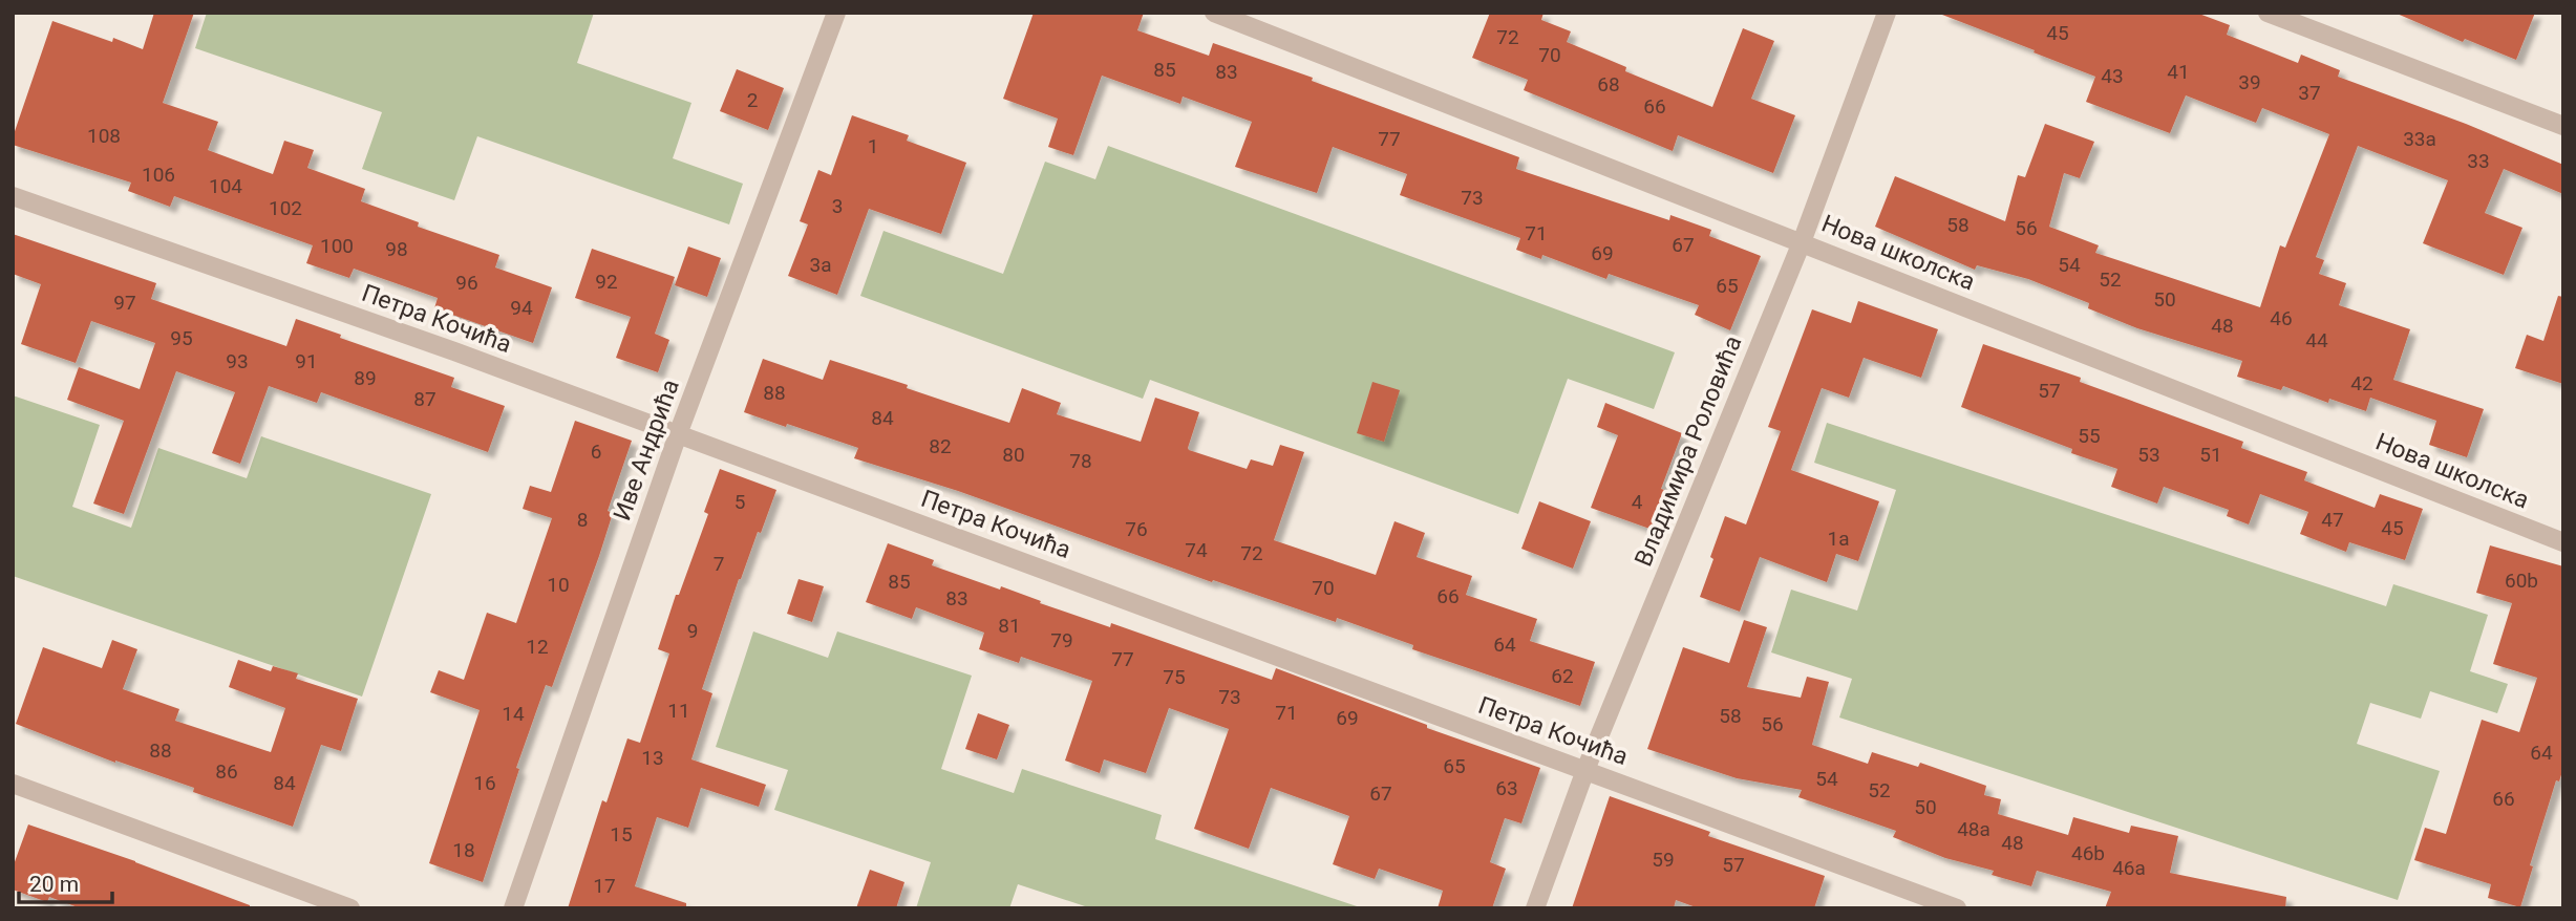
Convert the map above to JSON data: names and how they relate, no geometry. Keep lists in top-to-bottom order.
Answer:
{
  "streets": {
    "street": [
      "Нова школска",
      "Петра Кочића",
      "Иве Андрића",
      "Владимира Роловића"
    ]
  },
  "crossings": [
    ["Нова школска", "Владимира Роловића"],
    ["Петра Кочића", "Иве Андрића"],
    ["Петра Кочића", "Владимира Роловића"]
  ],
  "house_numbers": [
    "45",
    "72",
    "70",
    "85",
    "83",
    "41",
    "43",
    "39",
    "68",
    "37",
    "2",
    "66",
    "108",
    "77",
    "33a",
    "1",
    "33",
    "106",
    "104",
    "73",
    "3",
    "102",
    "58",
    "56",
    "71",
    "67",
    "100",
    "98",
    "69",
    "3a",
    "54",
    "52",
    "92",
    "96",
    "65",
    "50",
    "97",
    "94",
    "46",
    "48",
    "95",
    "44",
    "93",
    "91",
    "89",
    "42",
    "57",
    "88",
    "87",
    "84",
    "55",
    "82",
    "6",
    "80",
    "53",
    "51",
    "78",
    "5",
    "4",
    "8",
    "47",
    "45",
    "76",
    "1a",
    "74",
    "72",
    "7",
    "60b",
    "85",
    "10",
    "70",
    "66",
    "83",
    "81",
    "9",
    "79",
    "64",
    "12",
    "77",
    "62",
    "75",
    "73",
    "11",
    "71",
    "14",
    "58",
    "69",
    "56",
    "88",
    "64",
    "13",
    "65",
    "86",
    "54",
    "84",
    "16",
    "63",
    "52",
    "67",
    "66",
    "50",
    "48a",
    "15",
    "48",
    "18",
    "46b",
    "59",
    "57",
    "46a",
    "17"
  ],
  "scale_bar": "20 m"
}
